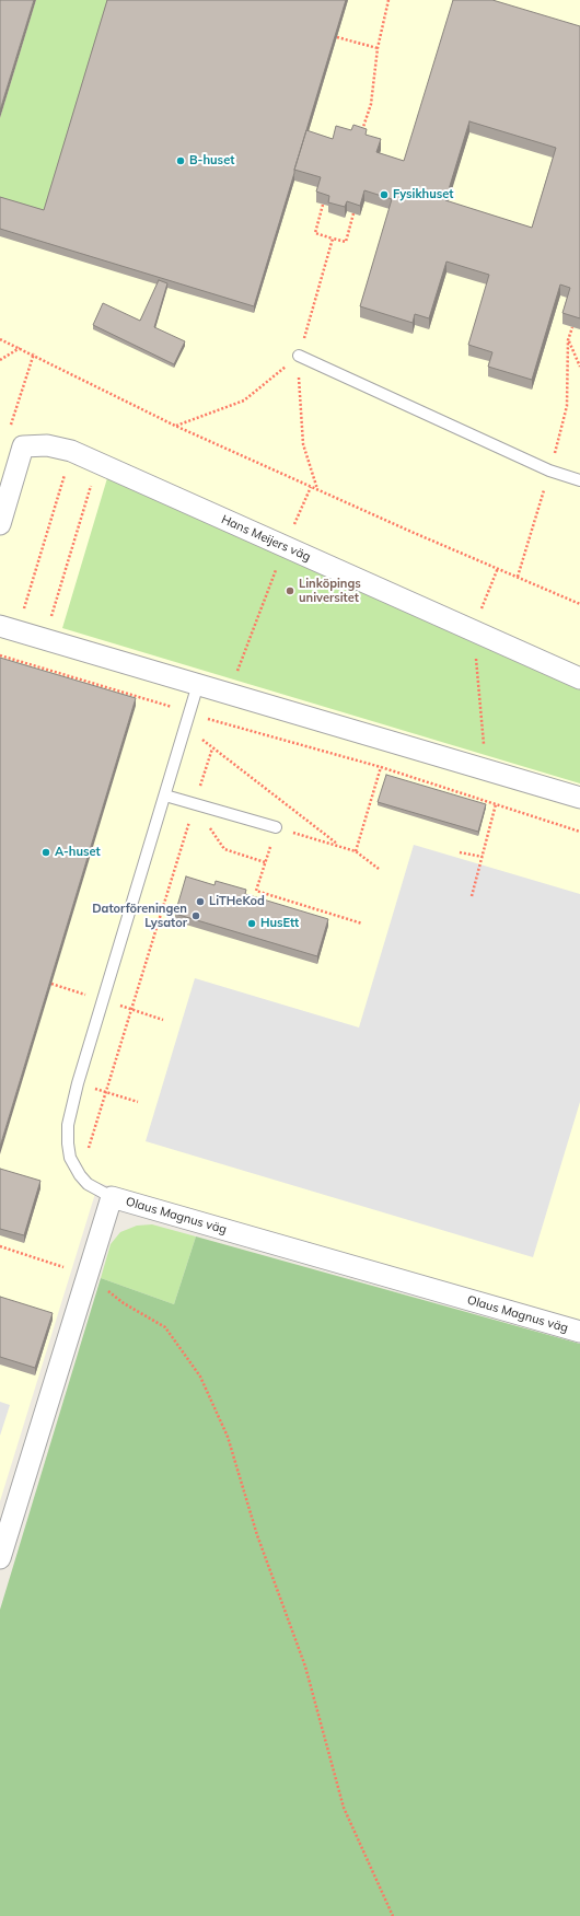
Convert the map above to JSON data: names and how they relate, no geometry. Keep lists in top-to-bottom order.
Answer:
{
  "streets": {
    "street": ["Hans Meijers väg", "Olaus Magnus väg"]
  },
  "places": [
    "B-huset",
    "Fysikhuset",
    "Linköpings universitet",
    "A-huset",
    "LiTHeKod",
    "Datorföreningen Lysator",
    "HusEtt"
  ]
}
